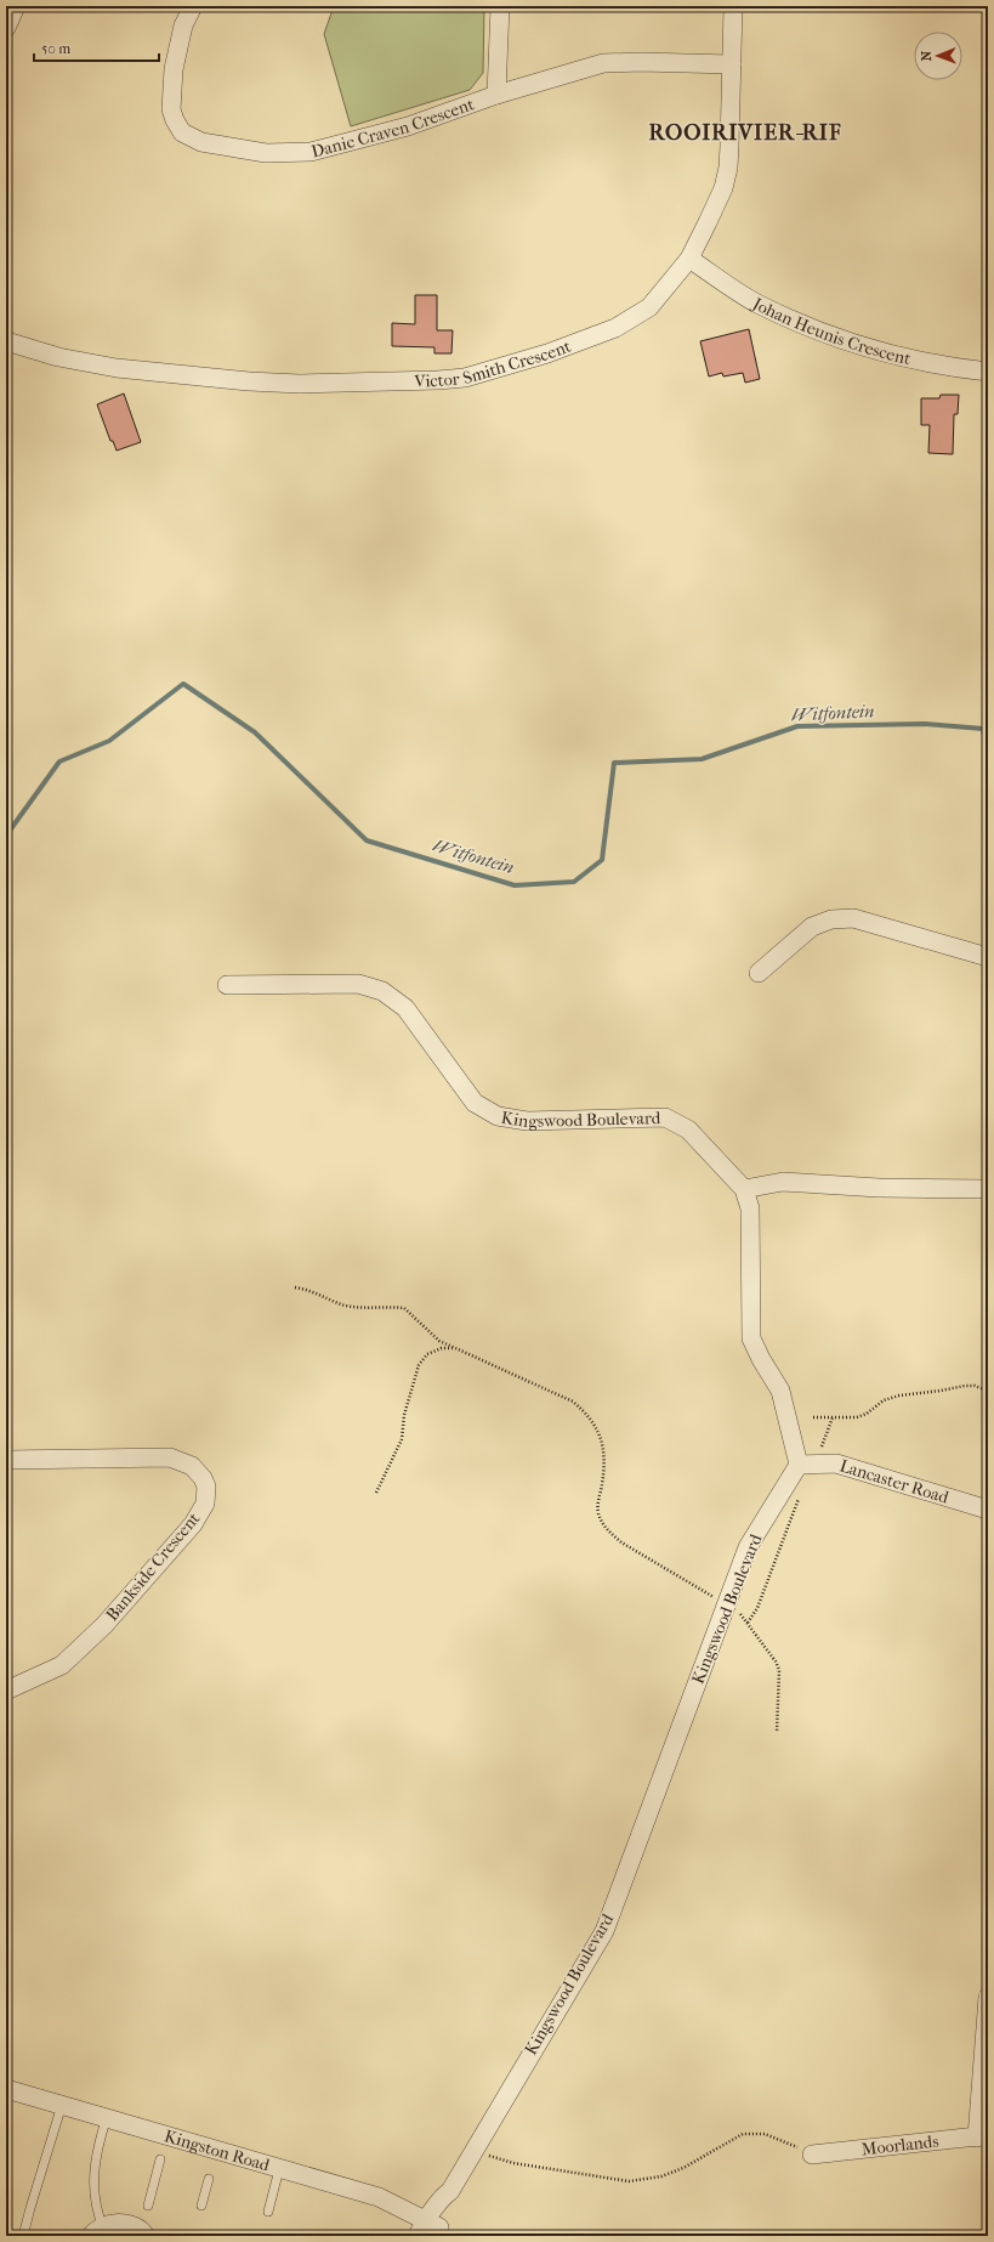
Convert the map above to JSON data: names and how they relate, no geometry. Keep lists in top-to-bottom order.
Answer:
{
  "streets": {
    "street": [
      "Danie Craven Crescent",
      "Johan Heunis Crescent",
      "Victor Smith Crescent",
      "Kingswood Boulevard",
      "Lancaster Road",
      "Bankside Crescent",
      "Moorlands",
      "Kingston Road"
    ]
  },
  "crossings": [
    ["Danie Craven Crescent", "Victor Smith Crescent"],
    ["Johan Heunis Crescent", "Victor Smith Crescent"],
    ["Kingswood Boulevard", "Lancaster Road"],
    ["Kingswood Boulevard", "Kingston Road"]
  ],
  "districts": ["ROOIRIVIER-RIF"],
  "water": ["Witfontein"],
  "scale_bar": "50 m",
  "north": "left"
}
